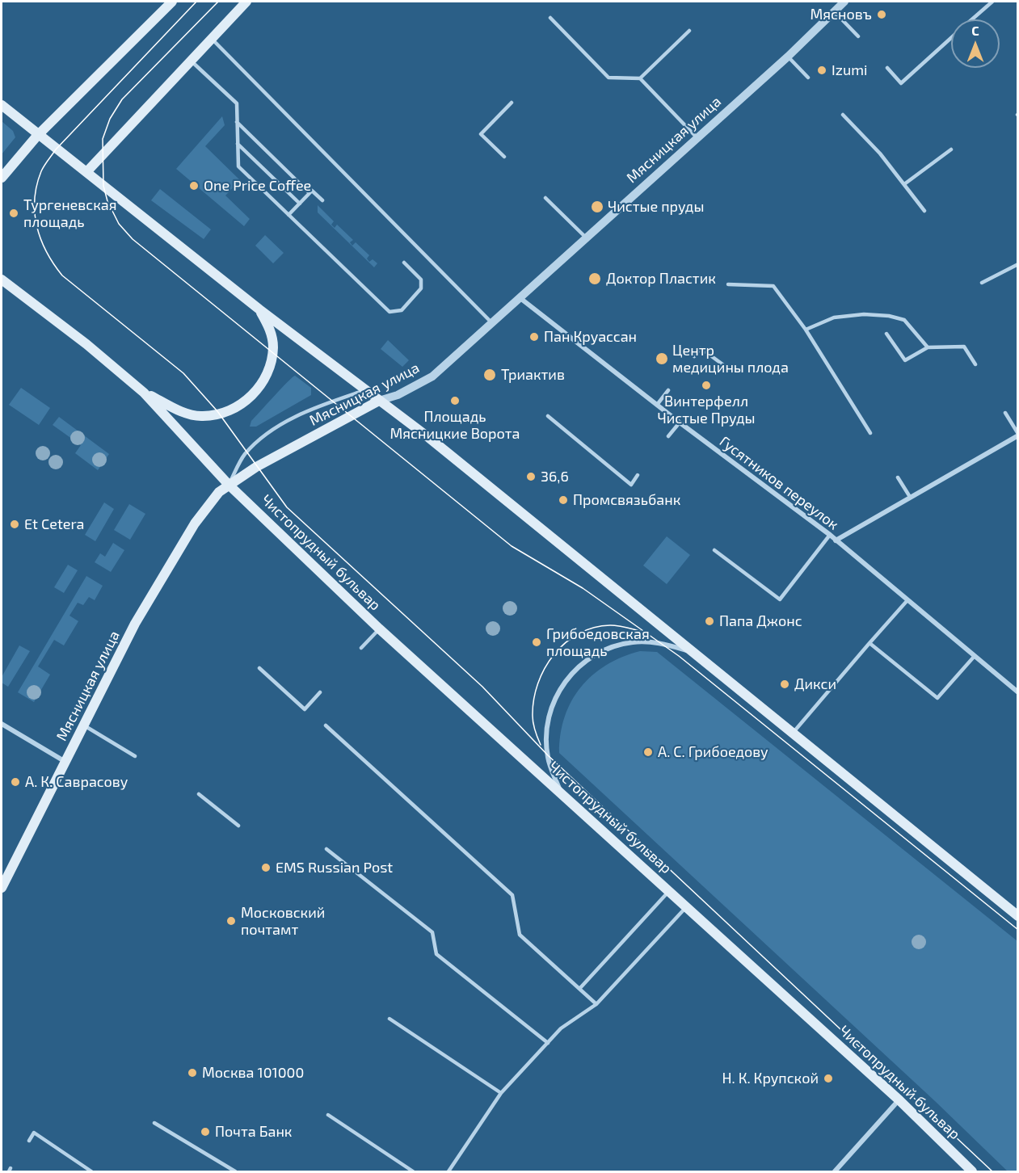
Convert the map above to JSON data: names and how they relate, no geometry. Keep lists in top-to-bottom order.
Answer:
{
  "streets": {
    "main road": ["Мясницкая улица", "Чистопрудный бульвар"],
    "street": ["Гусятников переулок"]
  },
  "crossings": [
    ["Мясницкая улица", "Гусятников переулок"],
    ["Мясницкая улица", "Чистопрудный бульвар"]
  ],
  "places": [
    "Мясновъ",
    "Izumi",
    "One Price Coffee",
    "Чистые пруды",
    "Тургеневская площадь",
    "Доктор Пластик",
    "Пан Круассан",
    "Центр медицины плода",
    "Триактив",
    "Винтерфелл Чистые Пруды",
    "Площадь Мясницкие Ворота",
    "36,6",
    "Промсвязьбанк",
    "Et Cetera",
    "Папа Джонс",
    "Грибоедовская площадь",
    "Дикси",
    "А. С. Грибоедову",
    "А. К. Саврасову",
    "EMS Russian Post",
    "Московский почтамт",
    "Москва 101000",
    "Н. К. Крупской",
    "Почта Банк"
  ],
  "north": "top"
}
